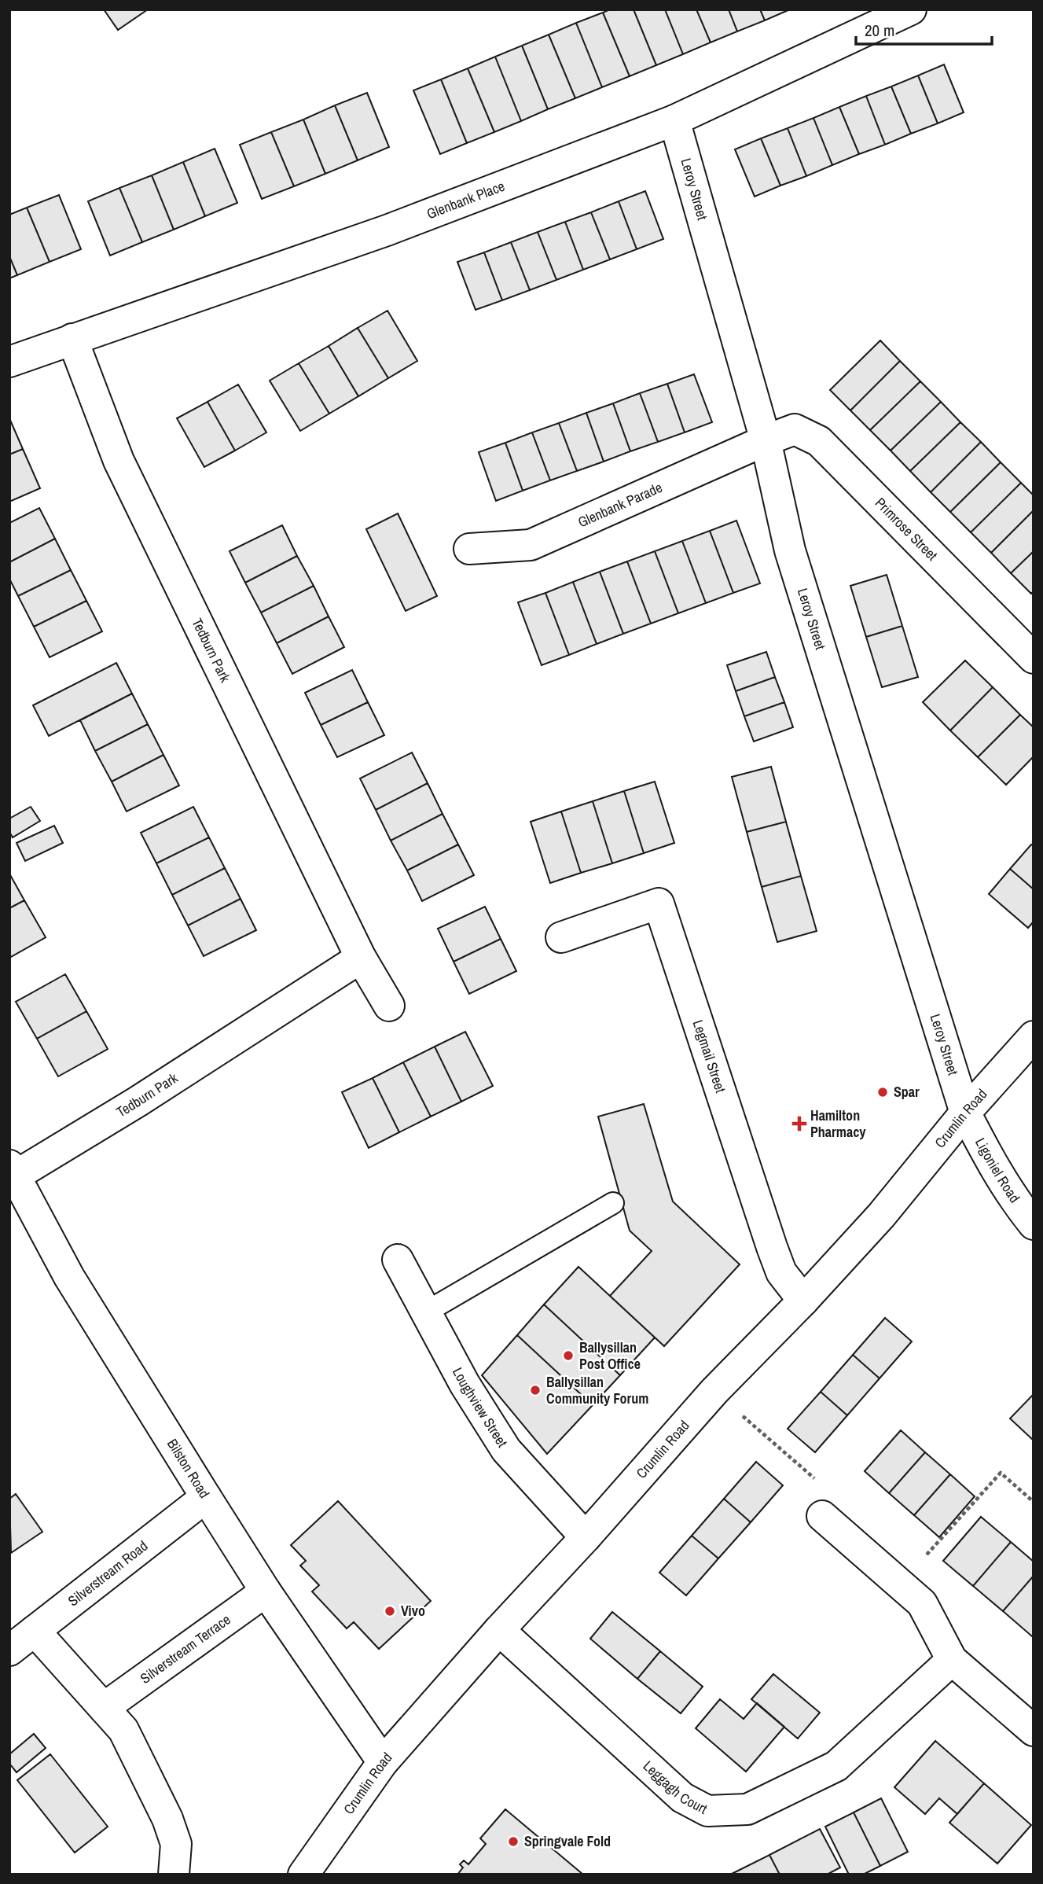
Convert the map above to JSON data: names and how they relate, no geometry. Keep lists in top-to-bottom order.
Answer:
{
  "streets": {
    "street": [
      "Leroy Street",
      "Glenbank Place",
      "Glenbank Parade",
      "Primrose Street",
      "Tedburn Park",
      "Legmail Street",
      "Crumlin Road",
      "Ligoniel Road",
      "Loughview Street",
      "Bilston Road",
      "Silverstream Road",
      "Silverstream Terrace",
      "Leggagh Court"
    ]
  },
  "crossings": [
    ["Leroy Street", "Glenbank Place"],
    ["Leroy Street", "Glenbank Parade"],
    ["Leroy Street", "Primrose Street"],
    ["Leroy Street", "Crumlin Road"],
    ["Leroy Street", "Ligoniel Road"],
    ["Glenbank Place", "Tedburn Park"],
    ["Glenbank Parade", "Primrose Street"],
    ["Tedburn Park", "Bilston Road"],
    ["Legmail Street", "Crumlin Road"],
    ["Crumlin Road", "Ligoniel Road"],
    ["Crumlin Road", "Loughview Street"],
    ["Crumlin Road", "Bilston Road"],
    ["Crumlin Road", "Leggagh Court"],
    ["Bilston Road", "Silverstream Road"],
    ["Bilston Road", "Silverstream Terrace"]
  ],
  "places": {
    "other": [
      "Spar",
      "Ballysillan Post Office",
      "Ballysillan Community Forum",
      "Vivo",
      "Springvale Fold"
    ],
    "health": ["Hamilton Pharmacy"]
  },
  "scale_bar": "20 m"
}
